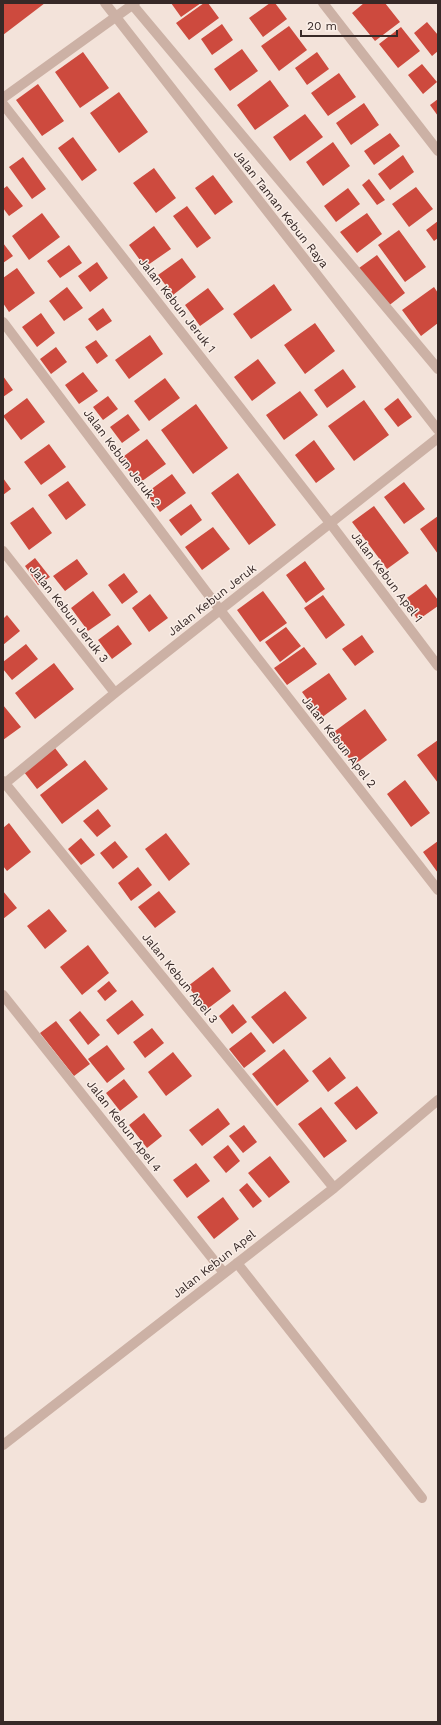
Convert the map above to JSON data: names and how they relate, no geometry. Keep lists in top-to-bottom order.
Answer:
{
  "streets": {
    "street": [
      "Jalan Taman Kebun Raya",
      "Jalan Kebun Jeruk 1",
      "Jalan Kebun Jeruk 2",
      "Jalan Kebun Apel 1",
      "Jalan Kebun Jeruk",
      "Jalan Kebun Jeruk 3",
      "Jalan Kebun Apel 2",
      "Jalan Kebun Apel 3",
      "Jalan Kebun Apel 4",
      "Jalan Kebun Apel"
    ]
  },
  "crossings": [
    ["Jalan Kebun Jeruk 1", "Jalan Kebun Apel 1"],
    ["Jalan Kebun Jeruk 1", "Jalan Kebun Jeruk"],
    ["Jalan Kebun Jeruk 2", "Jalan Kebun Jeruk"],
    ["Jalan Kebun Jeruk 2", "Jalan Kebun Apel 2"],
    ["Jalan Kebun Apel 1", "Jalan Kebun Jeruk"],
    ["Jalan Kebun Jeruk", "Jalan Kebun Jeruk 3"],
    ["Jalan Kebun Jeruk", "Jalan Kebun Apel 2"],
    ["Jalan Kebun Jeruk", "Jalan Kebun Apel 3"],
    ["Jalan Kebun Apel 3", "Jalan Kebun Apel"],
    ["Jalan Kebun Apel 4", "Jalan Kebun Apel"]
  ],
  "scale_bar": "20 m"
}
